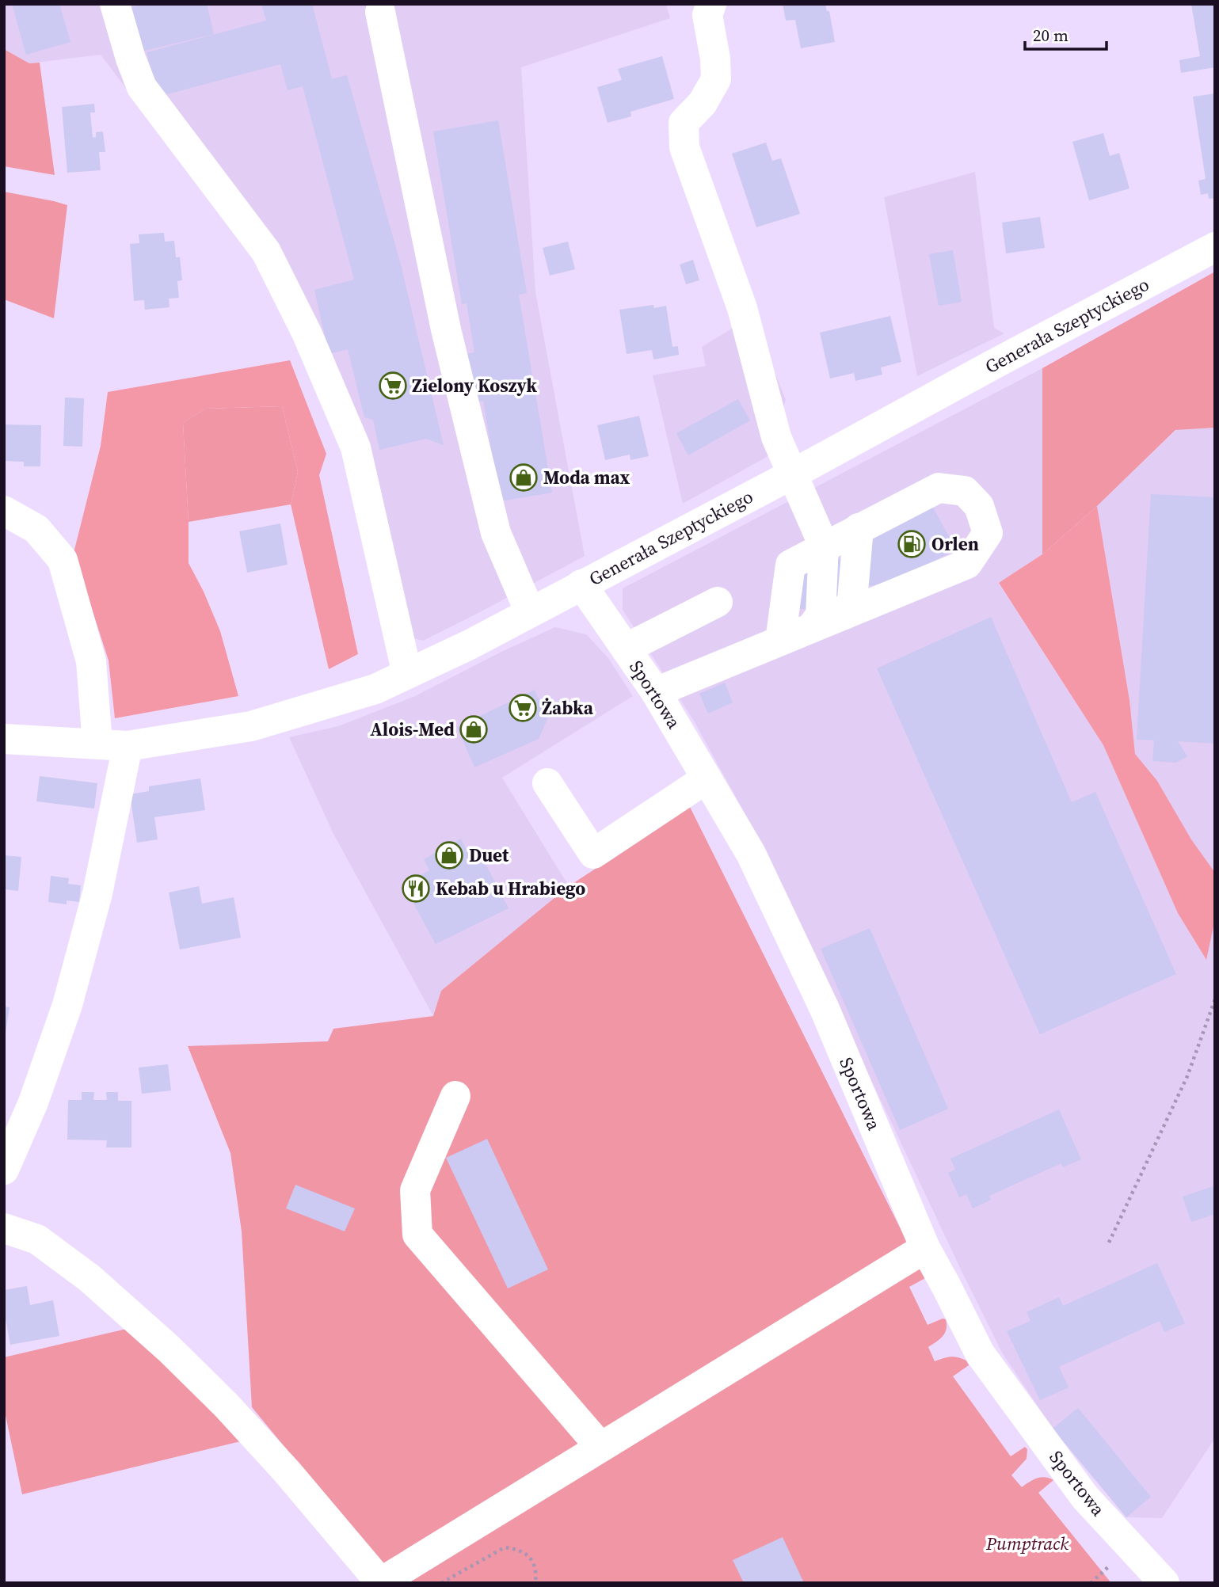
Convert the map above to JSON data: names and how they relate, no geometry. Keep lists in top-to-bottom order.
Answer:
{
  "streets": {
    "street": ["Generała Szeptyckiego", "Sportowa"]
  },
  "crossings": [
    ["Generała Szeptyckiego", "Sportowa"]
  ],
  "parks": ["Pumptrack"],
  "places": {
    "supermarket": ["Zielony Koszyk", "Żabka"],
    "shop": ["Moda max", "Alois-Med", "Duet"],
    "fuel station": ["Orlen"],
    "restaurant": ["Kebab u Hrabiego"]
  },
  "scale_bar": "20 m"
}
